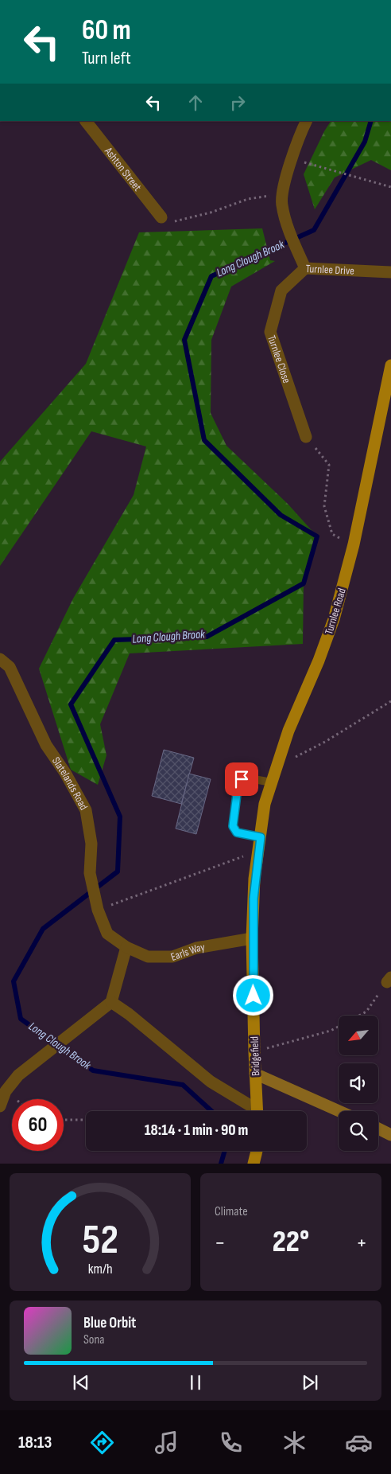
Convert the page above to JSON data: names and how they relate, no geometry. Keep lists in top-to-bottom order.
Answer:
{
  "streets": {
    "main road": ["Turnlee Road", "Bridgefield"],
    "street": [
      "Ashton Street",
      "Turnlee Drive",
      "Turnlee Close",
      "Slatelands Road",
      "Earls Way"
    ]
  },
  "crossings": [
    ["Turnlee Drive", "Turnlee Close"],
    ["Turnlee Road", "Bridgefield"],
    ["Slatelands Road", "Earls Way"],
    ["Earls Way", "Bridgefield"]
  ],
  "water": ["Long Clough Brook"],
  "north": "bottom left",
  "page": {
    "turn": ["60 m", "Turn left"],
    "limit": "60",
    "trip": "18:14 · 1 min · 90 m",
    "tile": "Climate",
    "heat": ["−", "22°", "+"],
    "song": ["Blue Orbit", "Sona"],
    "tabs": "18:13",
    "gauge": ["52", "km/h"]
  }
}
